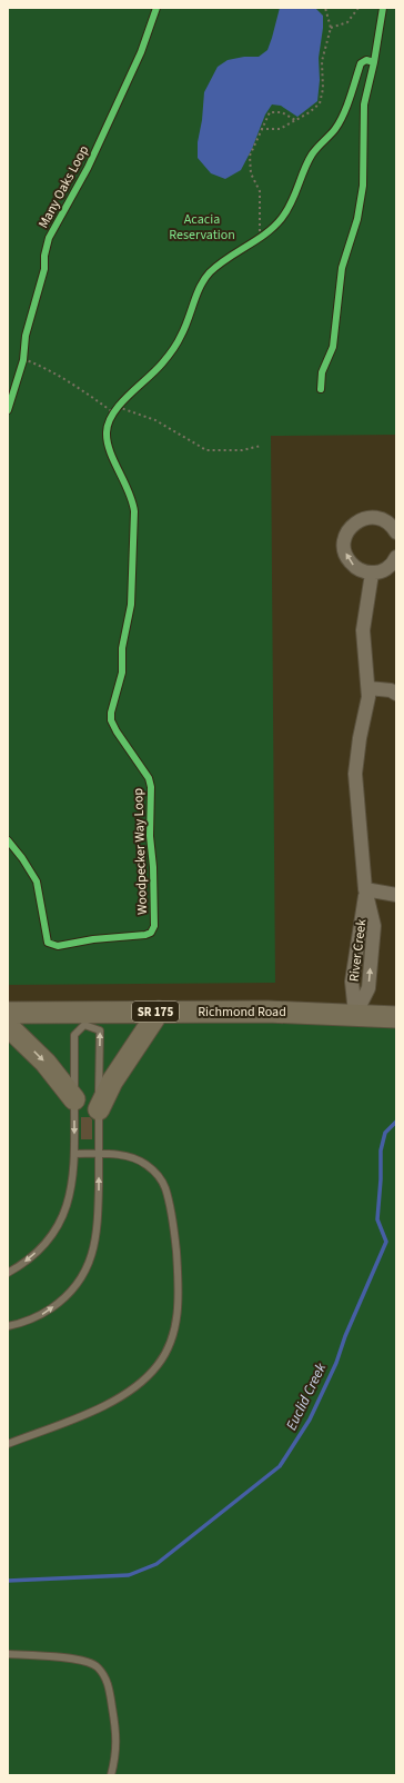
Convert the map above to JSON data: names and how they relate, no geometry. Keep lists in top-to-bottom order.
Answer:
{
  "streets": {
    "main road": ["SR 175", "Richmond Road"],
    "street": ["River Creek"],
    "cycle path": ["Many Oaks Loop", "Woodpecker Way Loop"]
  },
  "crossings": [
    ["River Creek", "Richmond Road"]
  ],
  "water": ["Euclid Creek"],
  "parks": ["Acacia Reservation"]
}
